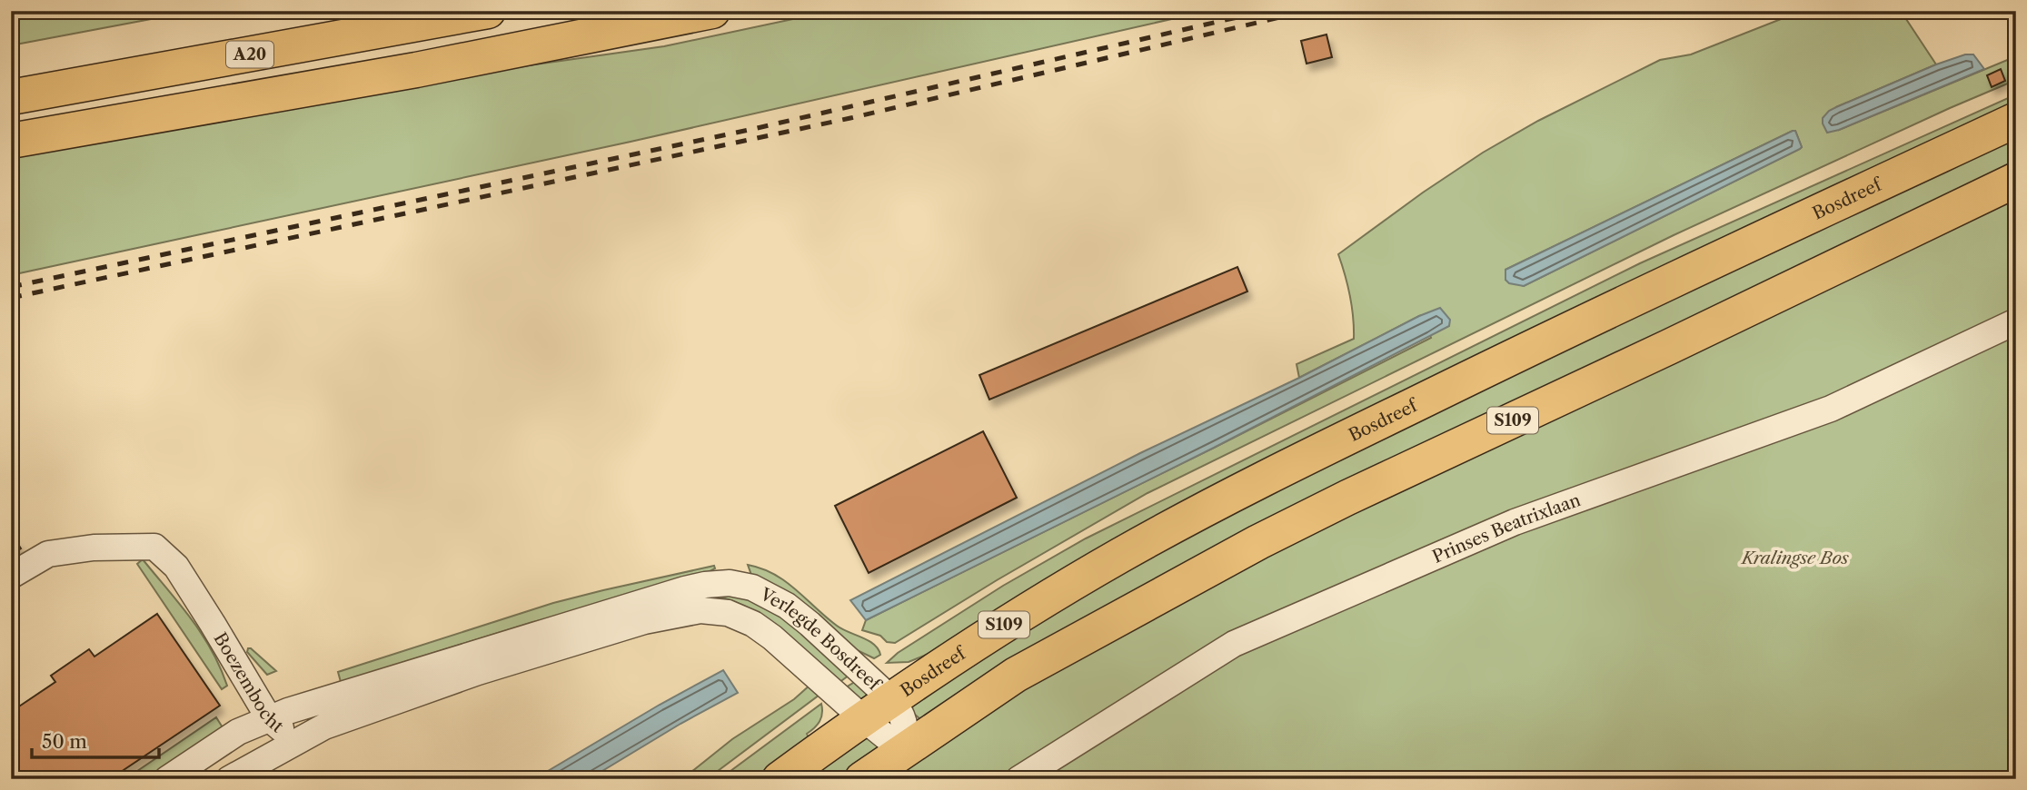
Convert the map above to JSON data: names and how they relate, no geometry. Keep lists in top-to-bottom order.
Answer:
{
  "streets": {
    "highway": ["A20", "Bosdreef", "S109"],
    "street": ["Prinses Beatrixlaan", "Verlegde Bosdreef", "Boezembocht"]
  },
  "crossings": [
    ["Bosdreef", "Verlegde Bosdreef"],
    ["S109", "Verlegde Bosdreef"],
    ["Verlegde Bosdreef", "Boezembocht"]
  ],
  "parks": ["Kralingse Bos"],
  "scale_bar": "50 m"
}
